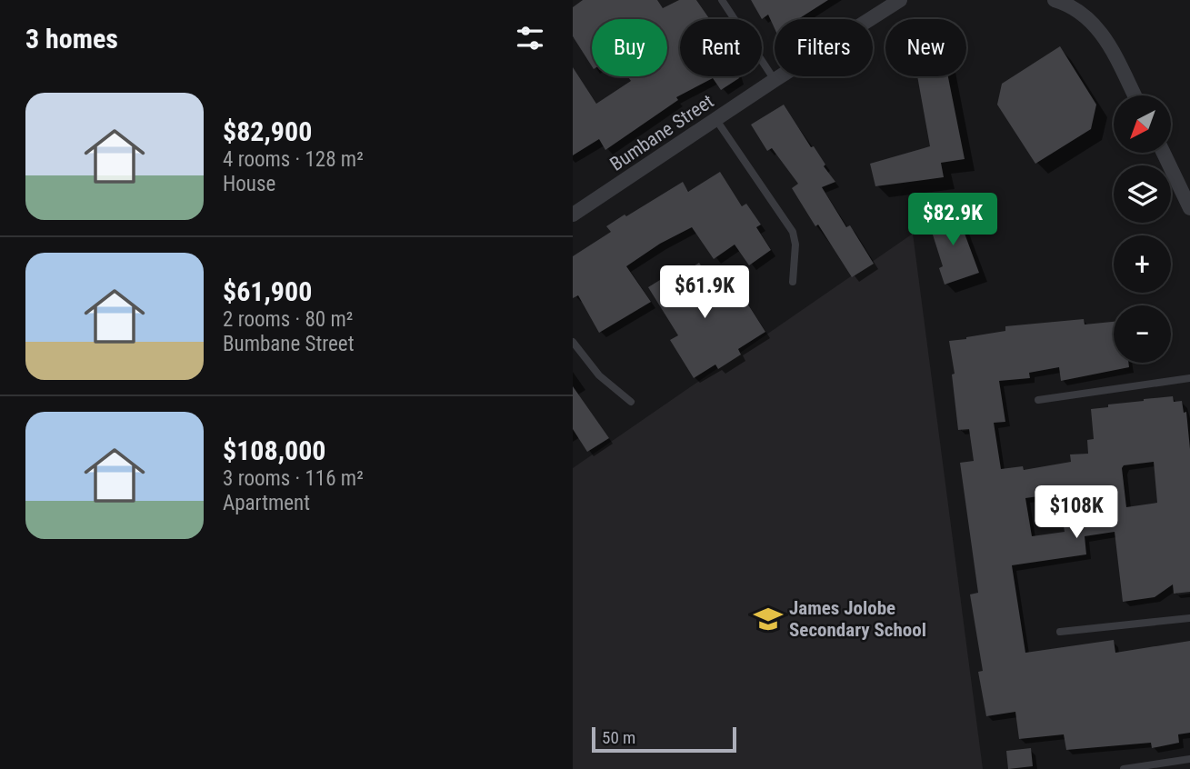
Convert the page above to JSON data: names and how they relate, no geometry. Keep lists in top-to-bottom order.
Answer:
{
  "streets": {
    "street": ["Bumbane Street"]
  },
  "places": {
    "school or university": ["James Jolobe Secondary School"]
  },
  "scale_bar": "50 m",
  "north": "bottom left",
  "page": {
    "heading": "3 homes",
    "chip": [
      "Buy",
      "Rent",
      "Filters",
      "New"
    ],
    "list": [
      {
        "name": "$82,900",
        "note": "4 rooms · 128 m² · House"
      },
      {
        "name": "$61,900",
        "note": "2 rooms · 80 m² · Bumbane Street"
      },
      {
        "name": "$108,000",
        "note": "3 rooms · 116 m² · Apartment"
      }
    ],
    "map_buttons": ["+", "−"],
    "price": ["$82.9K", "$61.9K", "$108K"],
    "scale": "50 m"
  }
}
